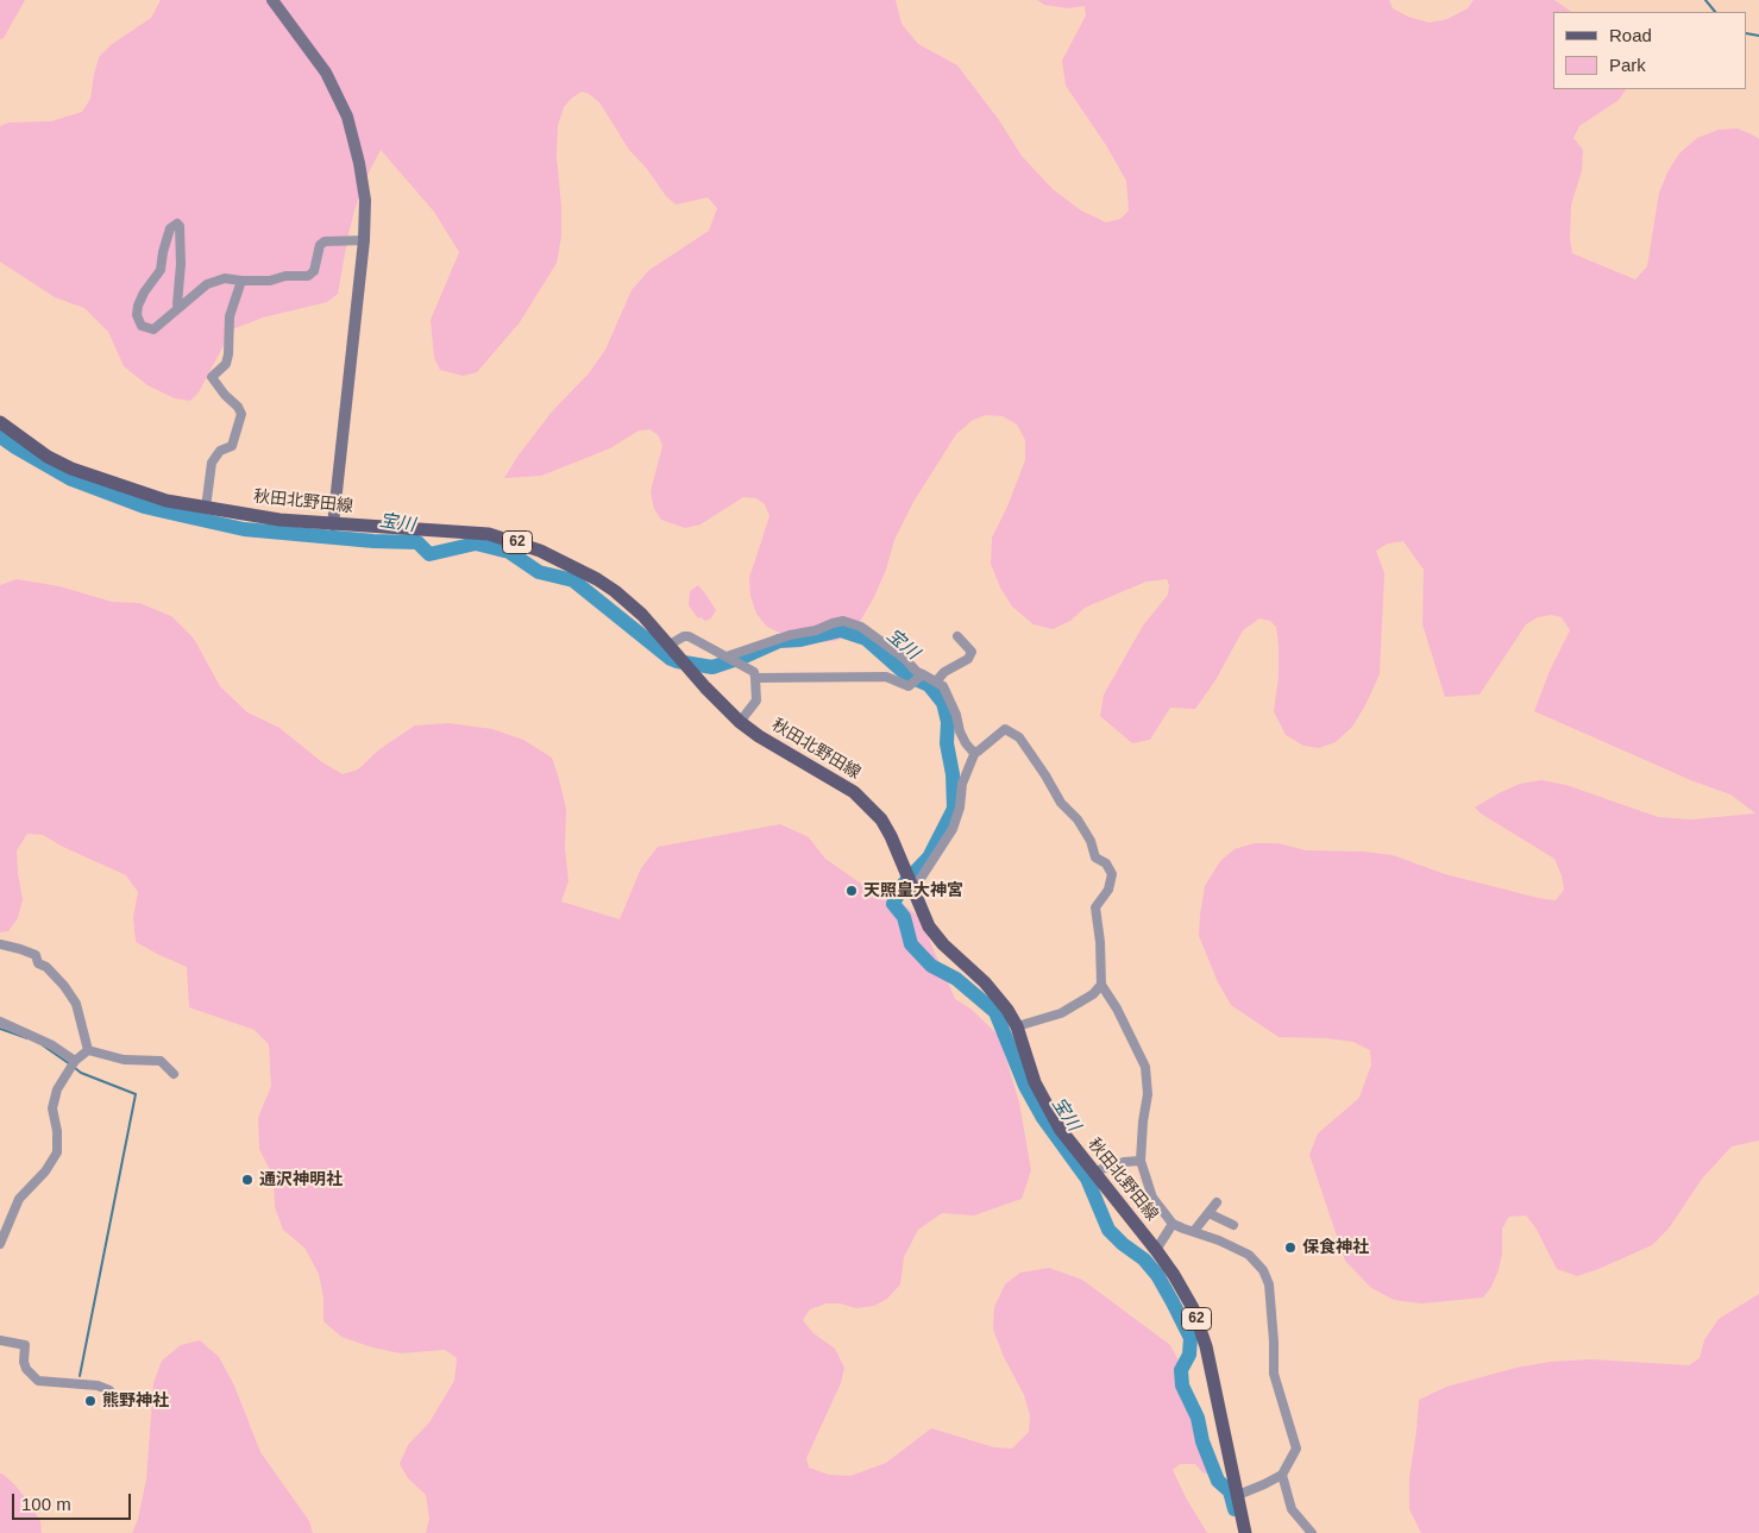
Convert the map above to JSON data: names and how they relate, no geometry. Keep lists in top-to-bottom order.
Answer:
{
  "streets": {
    "main road": ["秋田北野田線", "62"]
  },
  "water": ["宝川"],
  "places": [
    "天照皇大神宮",
    "通沢神明社",
    "保食神社",
    "熊野神社"
  ],
  "legend": ["Road", "Park"],
  "scale_bar": "100 m"
}
